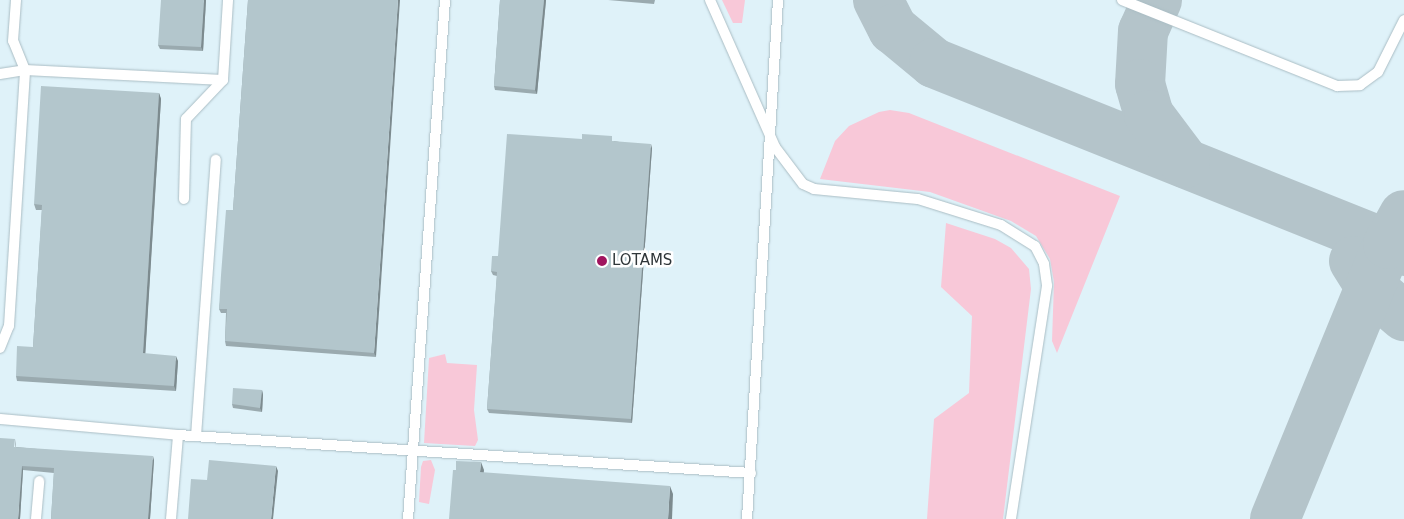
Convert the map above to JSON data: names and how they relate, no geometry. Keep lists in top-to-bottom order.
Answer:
{
  "places": ["LOTAMS"]
}
